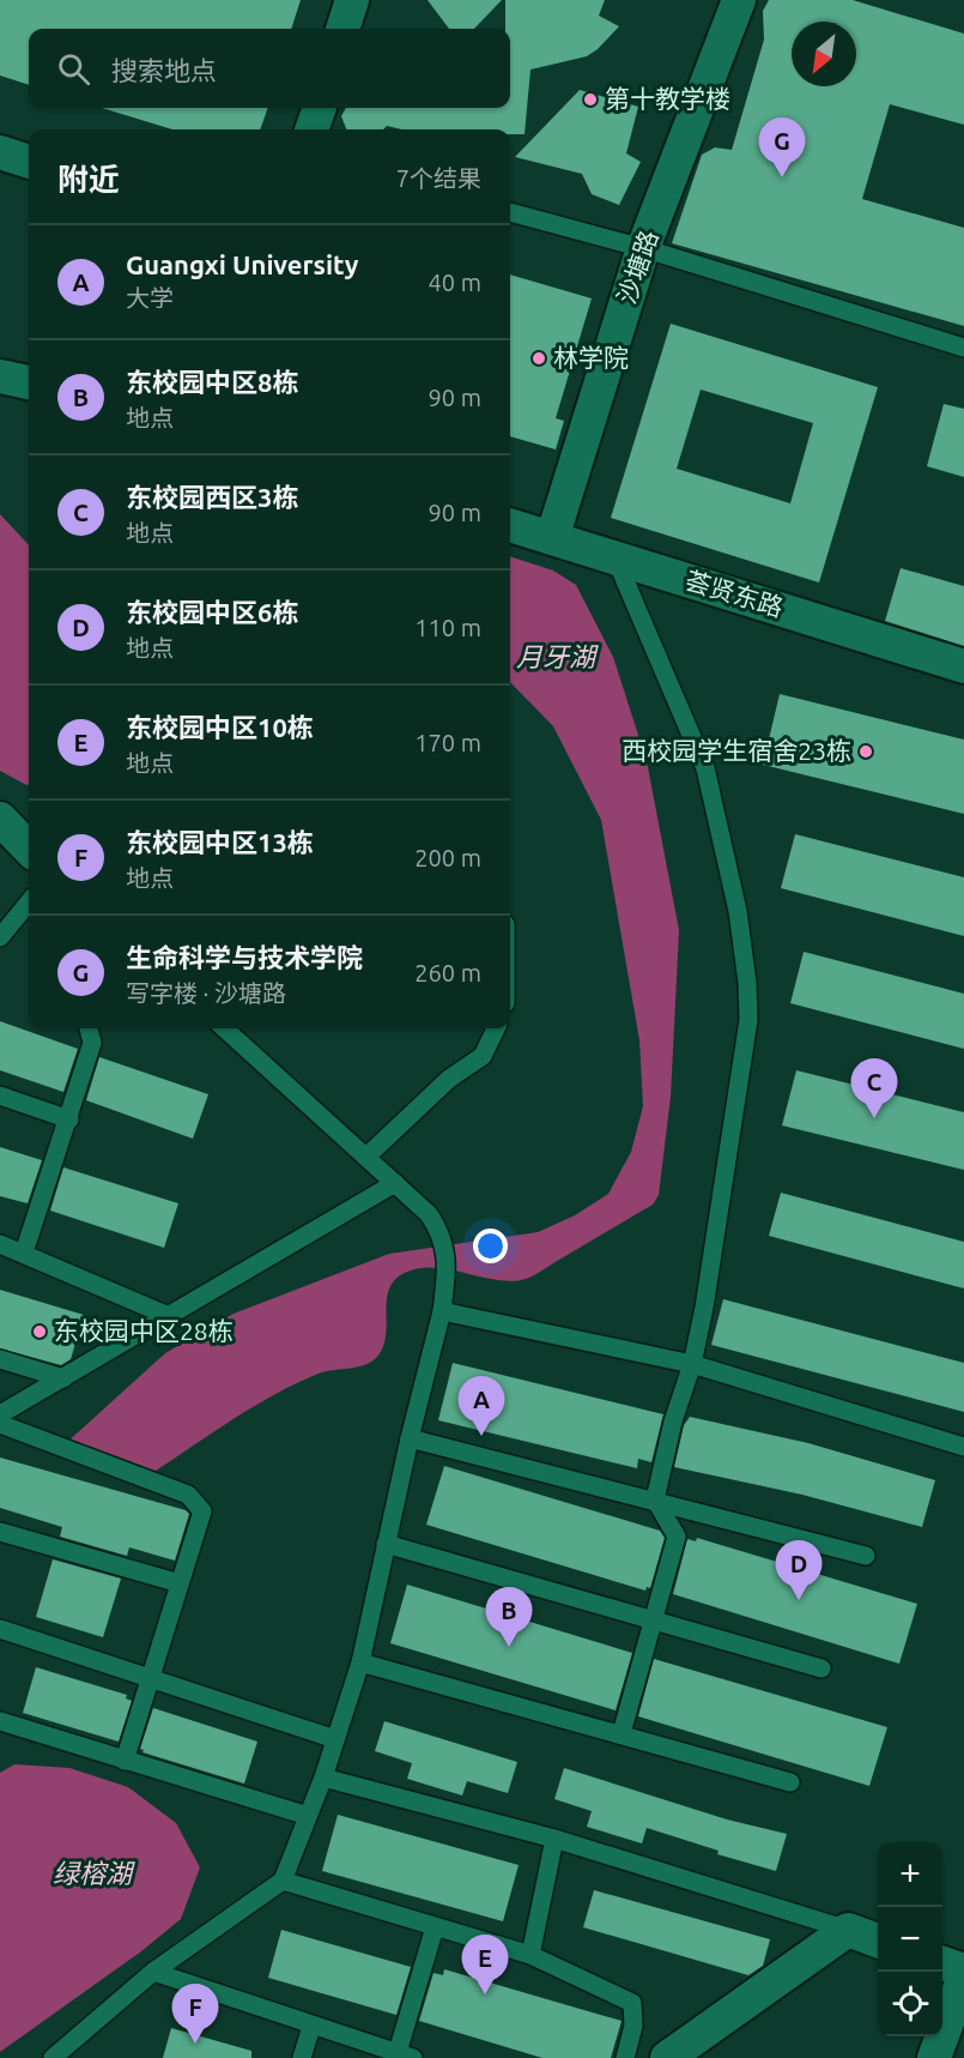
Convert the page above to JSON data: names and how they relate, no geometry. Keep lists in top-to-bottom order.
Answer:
{
  "streets": {
    "street": ["沙塘路", "荟贤东路"]
  },
  "crossings": [
    ["沙塘路", "荟贤东路"]
  ],
  "water": ["月牙湖", "绿榕湖"],
  "places": [
    "第十教学楼",
    "林学院",
    "西校园学生宿舍23栋",
    "东校园中区28栋"
  ],
  "north": "bottom left",
  "page": {
    "search": "搜索地点",
    "pins": [
      "G",
      "C",
      "A",
      "D",
      "B",
      "E",
      "F"
    ],
    "heading": ["附近", "7个结果"],
    "list": [
      {
        "mark": "A",
        "name": "Guangxi University",
        "note": "大学",
        "value": "40 m"
      },
      {
        "mark": "B",
        "name": "东校园中区8栋",
        "note": "地点",
        "value": "90 m"
      },
      {
        "mark": "C",
        "name": "东校园西区3栋",
        "note": "地点",
        "value": "90 m"
      },
      {
        "mark": "D",
        "name": "东校园中区6栋",
        "note": "地点",
        "value": "110 m"
      },
      {
        "mark": "E",
        "name": "东校园中区10栋",
        "note": "地点",
        "value": "170 m"
      },
      {
        "mark": "F",
        "name": "东校园中区13栋",
        "note": "地点",
        "value": "200 m"
      },
      {
        "mark": "G",
        "name": "生命科学与技术学院",
        "note": "写字楼 · 沙塘路",
        "value": "260 m"
      }
    ],
    "map_buttons": ["+", "−"]
  }
}
